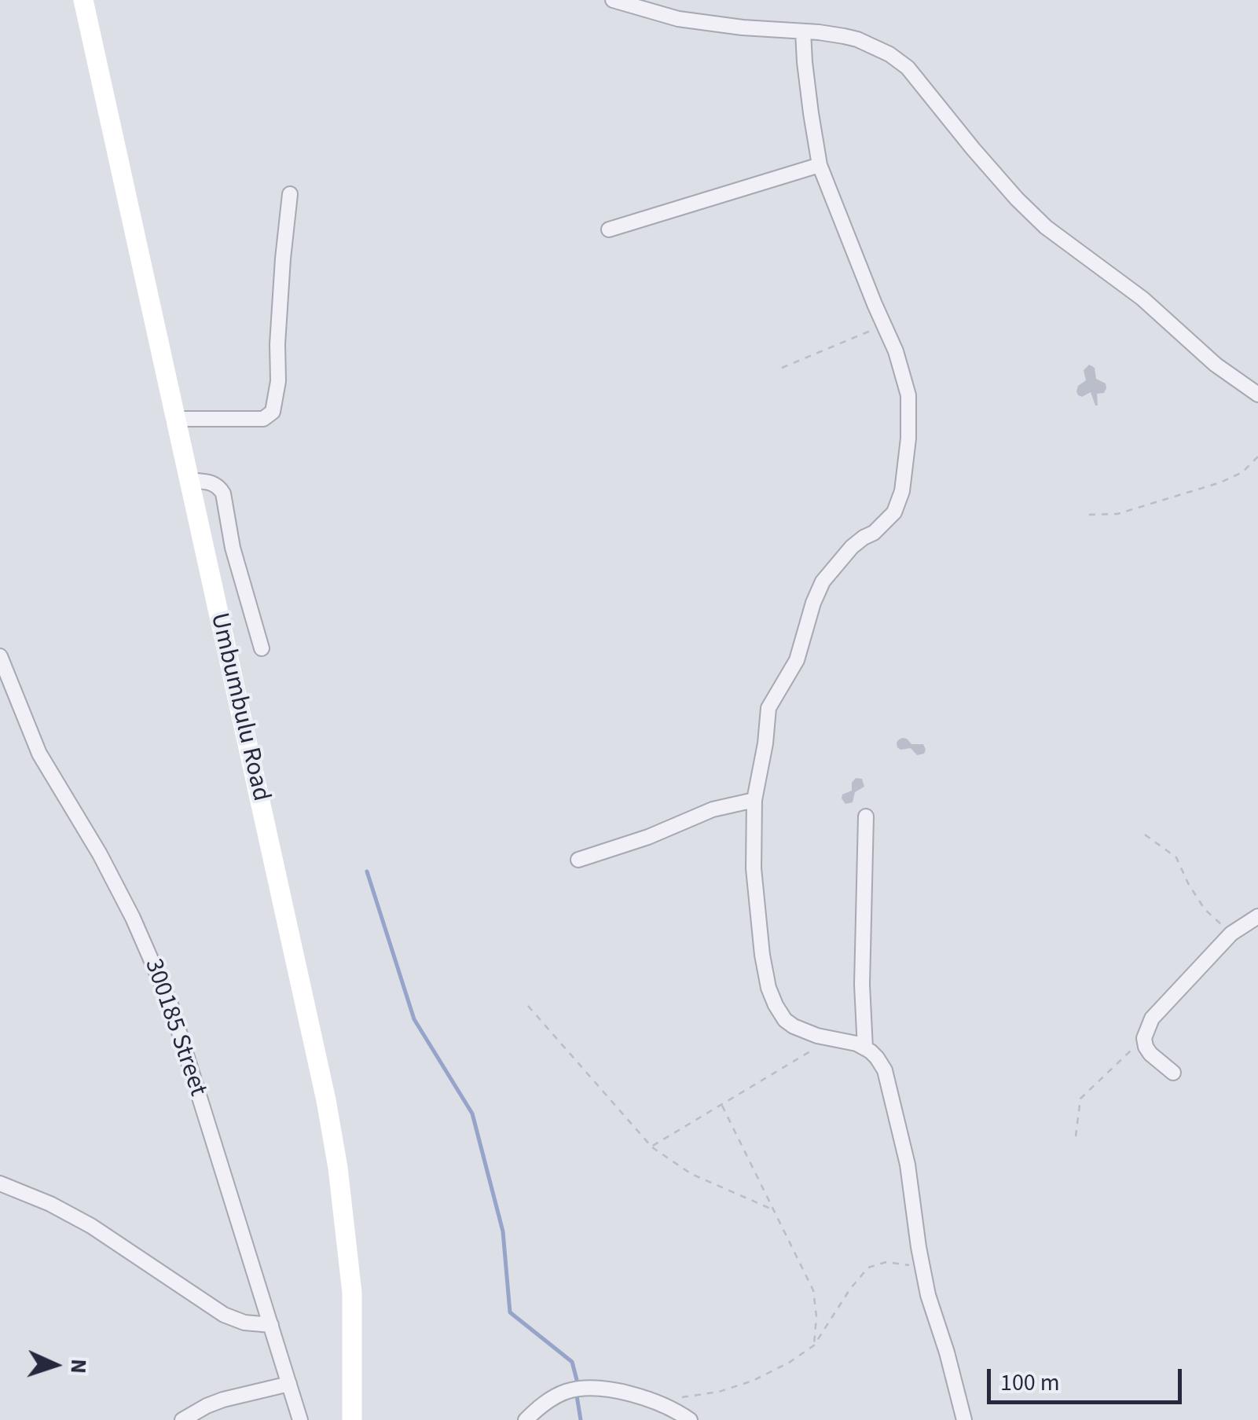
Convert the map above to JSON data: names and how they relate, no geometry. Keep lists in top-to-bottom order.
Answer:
{
  "streets": {
    "main road": ["Umbumbulu Road"],
    "street": ["300185 Street"]
  },
  "scale_bar": "100 m",
  "north": "right"
}
